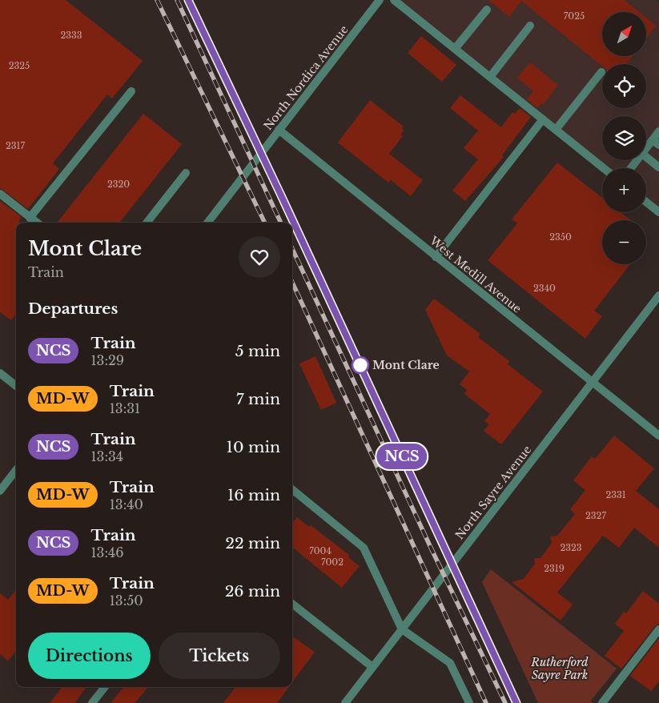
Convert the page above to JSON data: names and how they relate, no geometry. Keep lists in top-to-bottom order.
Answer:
{
  "streets": {
    "street": ["North Nordica Avenue", "West Medill Avenue", "North Sayre Avenue"]
  },
  "crossings": [
    ["North Nordica Avenue", "West Medill Avenue"],
    ["West Medill Avenue", "North Sayre Avenue"]
  ],
  "parks": ["Rutherford Sayre Park"],
  "places": ["Mont Clare"],
  "house_numbers": [
    "7025",
    "2333",
    "2325",
    "2317",
    "2320",
    "2350",
    "2340",
    "2331",
    "2327",
    "2323",
    "7004",
    "7002",
    "2319"
  ],
  "north": "top right",
  "page": {
    "on_map": "NCS",
    "map_buttons": ["+", "−"],
    "heading": [
      ["Mont Clare", "Train"],
      "Departures"
    ],
    "list": [
      {
        "mark": "NCS",
        "name": "Train",
        "note": "13:29",
        "value": "5 min"
      },
      {
        "mark": "MD-W",
        "name": "Train",
        "note": "13:31",
        "value": "7 min"
      },
      {
        "mark": "NCS",
        "name": "Train",
        "note": "13:34",
        "value": "10 min"
      },
      {
        "mark": "MD-W",
        "name": "Train",
        "note": "13:40",
        "value": "16 min"
      },
      {
        "mark": "NCS",
        "name": "Train",
        "note": "13:46",
        "value": "22 min"
      },
      {
        "mark": "MD-W",
        "name": "Train",
        "note": "13:50",
        "value": "26 min"
      }
    ],
    "buttons": ["Directions", "Tickets"]
  }
}
